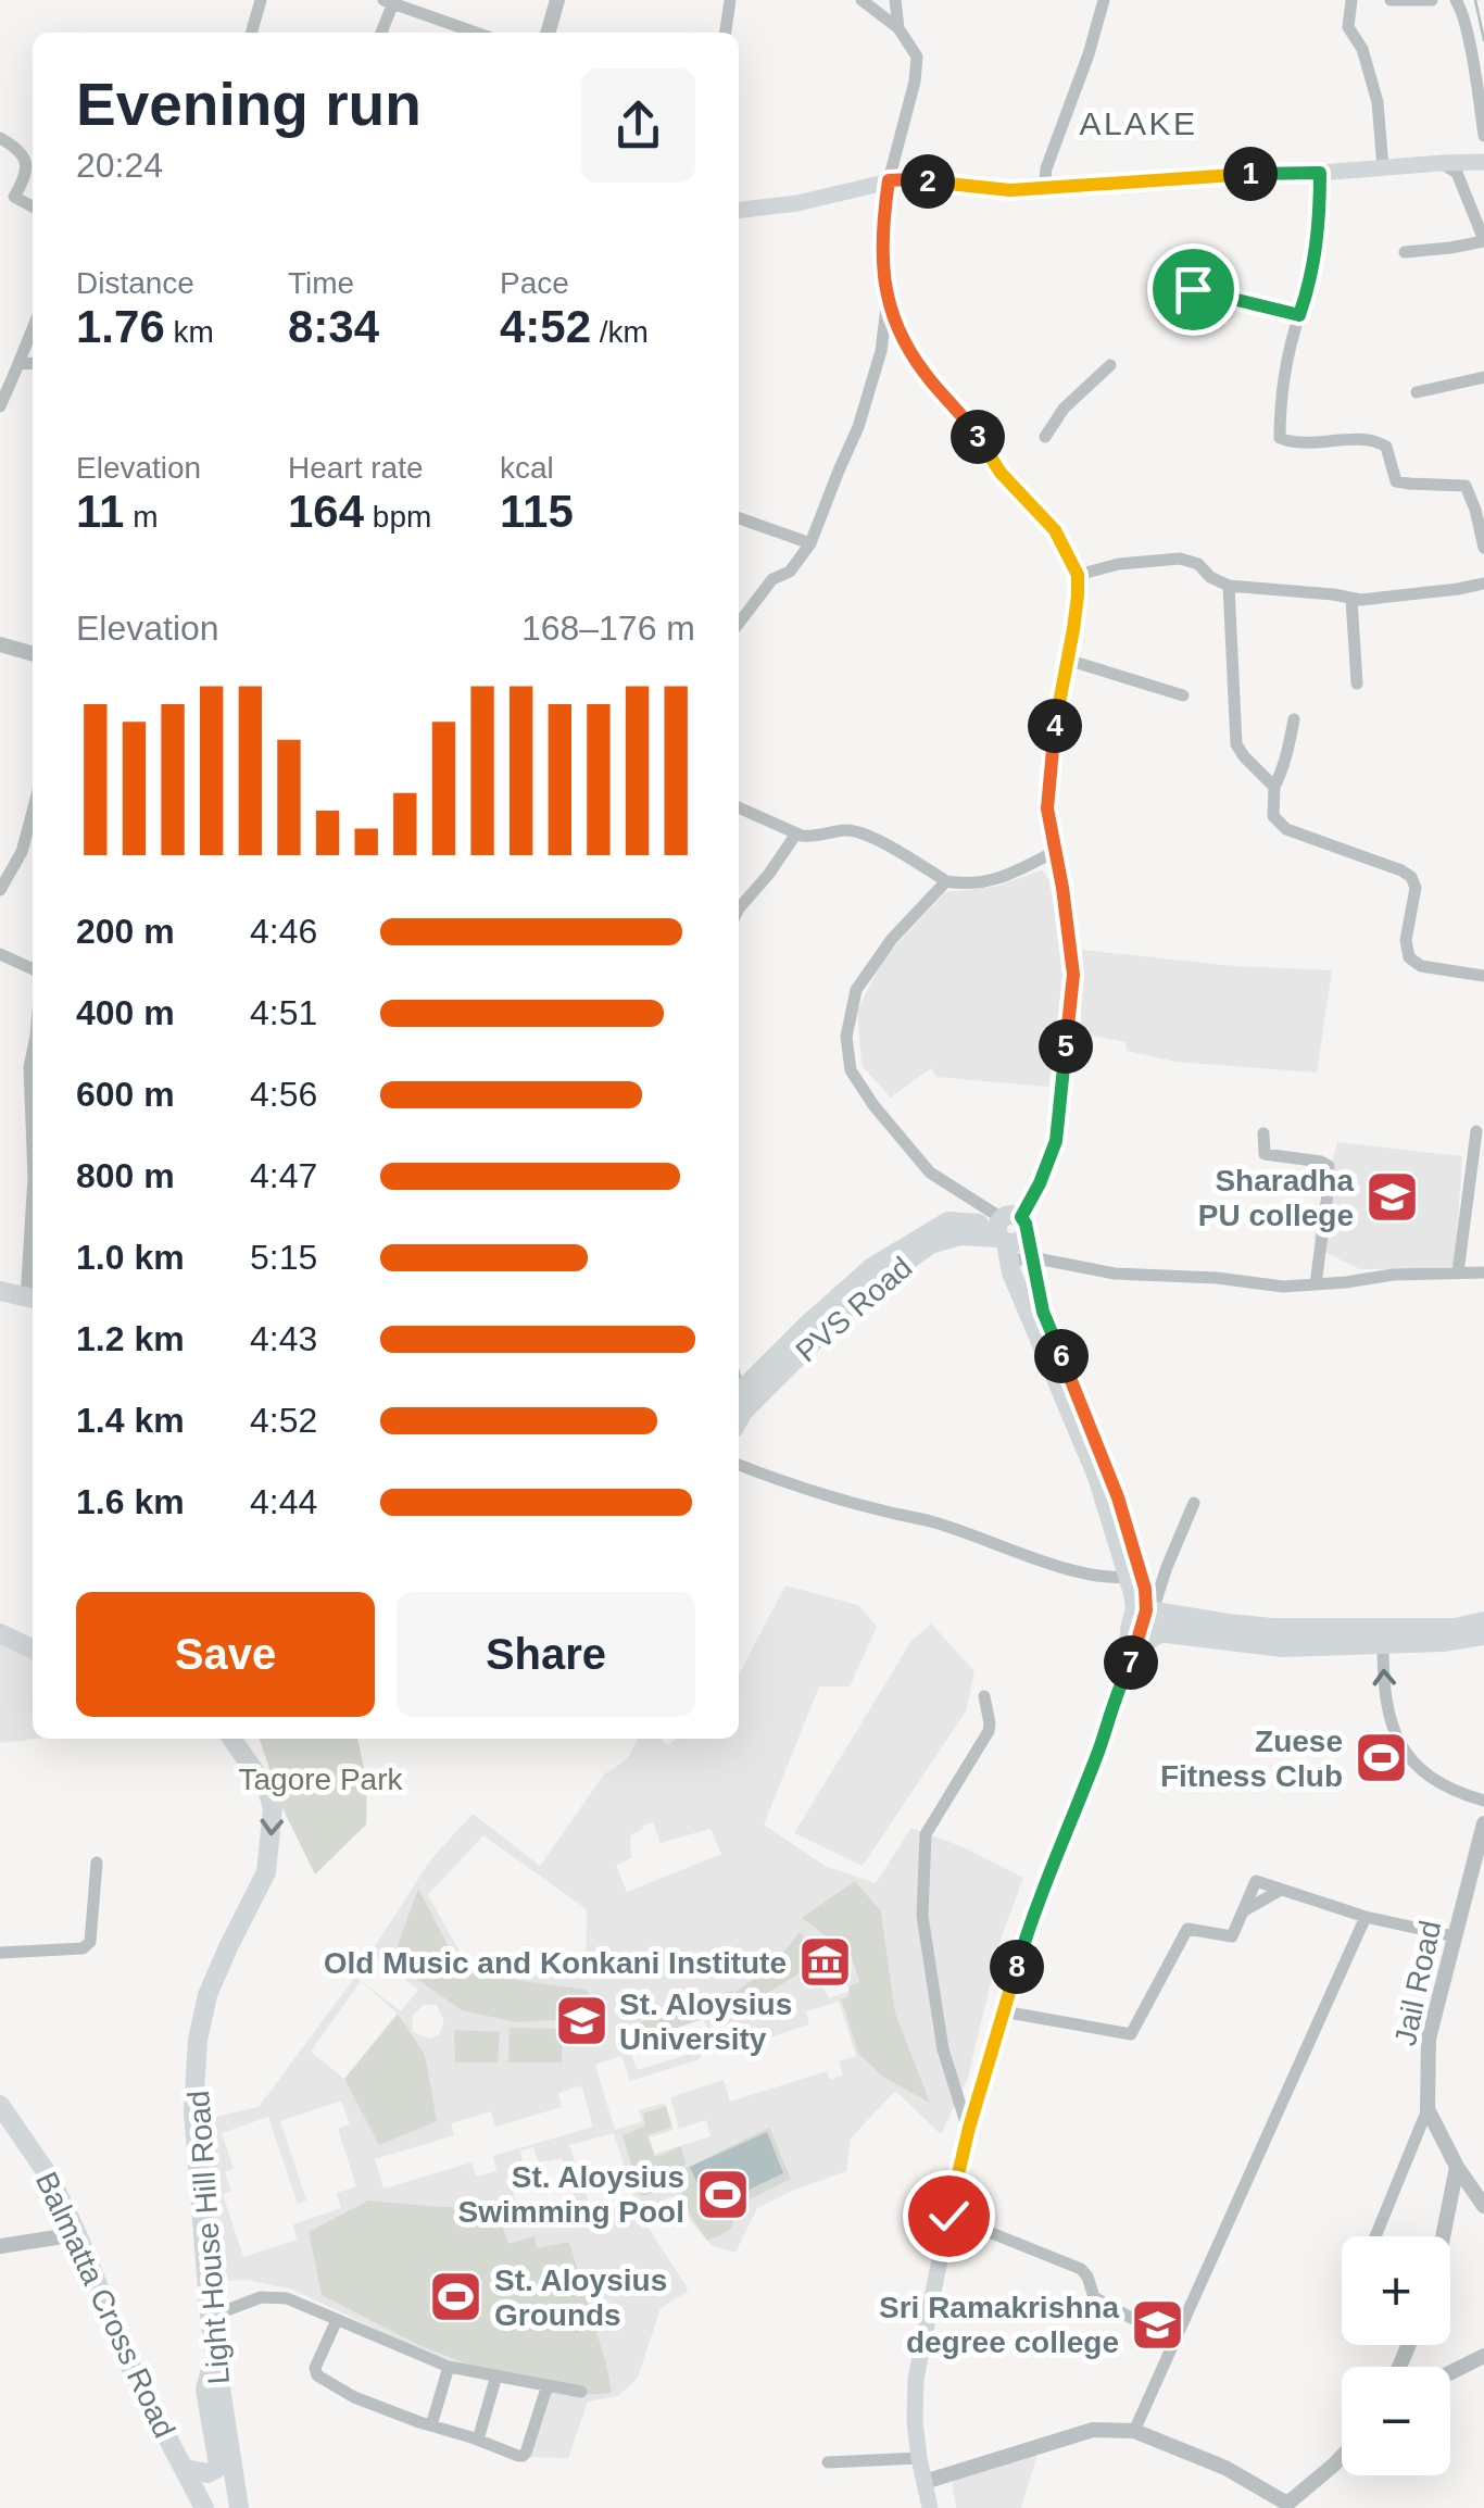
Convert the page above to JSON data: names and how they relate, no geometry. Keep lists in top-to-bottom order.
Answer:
{
  "streets": {
    "main road": ["PVS Road", "Light House Hill Road", "Balmatta Cross Road"],
    "street": ["Jail Road"]
  },
  "one_way": ["Light House Hill Road"],
  "districts": ["ALAKE"],
  "parks": ["Tagore Park"],
  "places": {
    "school or university": ["Sharadha PU college", "St. Aloysius University", "Sri Ramakrishna degree college"],
    "sports": ["Zuese Fitness Club", "St. Aloysius Swimming Pool", "St. Aloysius Grounds"],
    "museum": ["Old Music and Konkani Institute"]
  },
  "page": {
    "heading": ["Evening run", "20:24"],
    "pins": [
      "1",
      "2",
      "3",
      "4",
      "5",
      "6",
      "7",
      "8"
    ],
    "stats": [
      ["Distance", "1.76 km"],
      ["Time", "8:34"],
      ["Pace", "4:52 /km"],
      ["Elevation", "11 m"],
      ["Heart rate", "164 bpm"],
      ["kcal", "115"]
    ],
    "chart": ["Elevation", "168–176 m"],
    "list": [
      {
        "name": "200 m",
        "note": "4:46"
      },
      {
        "name": "400 m",
        "note": "4:51"
      },
      {
        "name": "600 m",
        "note": "4:56"
      },
      {
        "name": "800 m",
        "note": "4:47"
      },
      {
        "name": "1.0 km",
        "note": "5:15"
      },
      {
        "name": "1.2 km",
        "note": "4:43"
      },
      {
        "name": "1.4 km",
        "note": "4:52"
      },
      {
        "name": "1.6 km",
        "note": "4:44"
      }
    ],
    "buttons": ["Save", "Share"],
    "map_buttons": ["+", "−"]
  }
}
